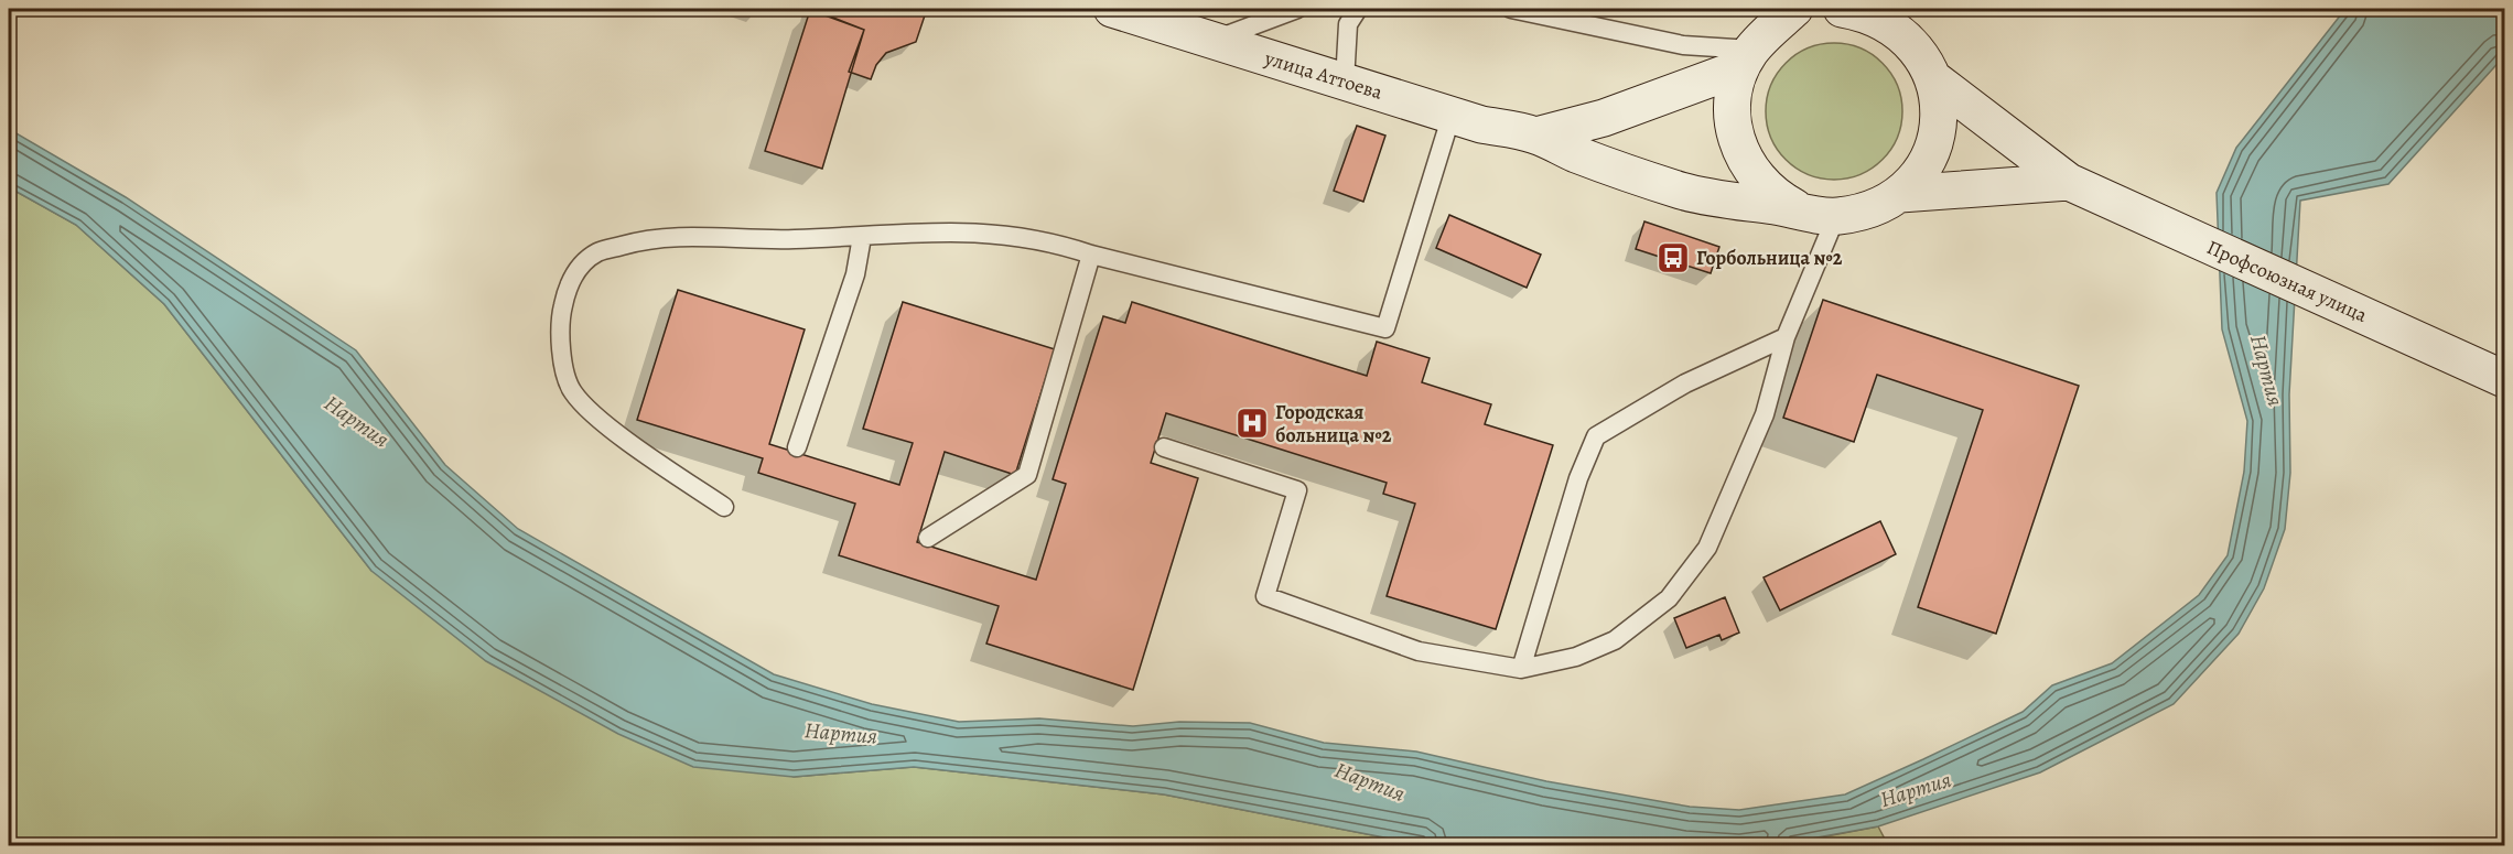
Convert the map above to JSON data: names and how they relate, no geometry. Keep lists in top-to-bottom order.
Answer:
{
  "streets": {
    "street": ["улица Аттоева", "Профсоюзная улица"]
  },
  "water": ["Нартия"],
  "places": {
    "bus stop": ["Горбольница №2"],
    "hospital": ["Городская больница №2"]
  }
}
